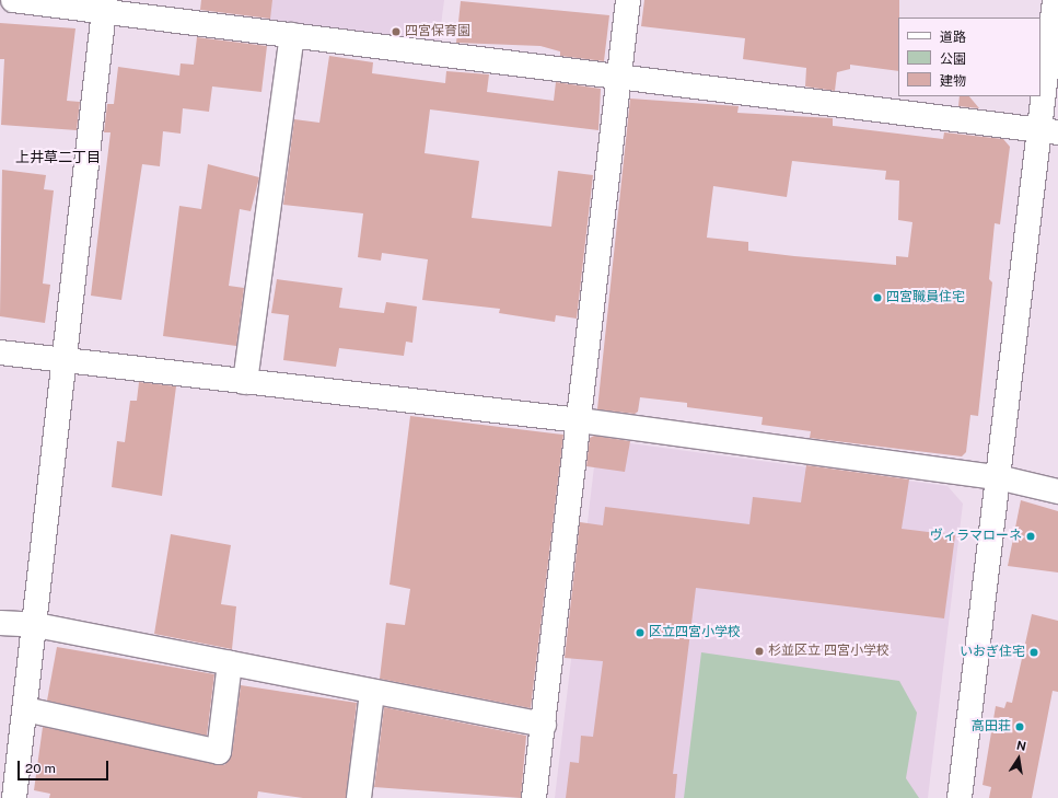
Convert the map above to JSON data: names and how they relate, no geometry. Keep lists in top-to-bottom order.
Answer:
{
  "districts": ["上井草二丁目"],
  "places": [
    "四宮保育園",
    "四宮職員住宅",
    "ヴィラマローネ",
    "区立四宮小学校",
    "杉並区立 四宮小学校",
    "いおぎ住宅",
    "高田荘"
  ],
  "legend": ["道路", "公園", "建物"],
  "scale_bar": "20 m",
  "north": "top"
}
